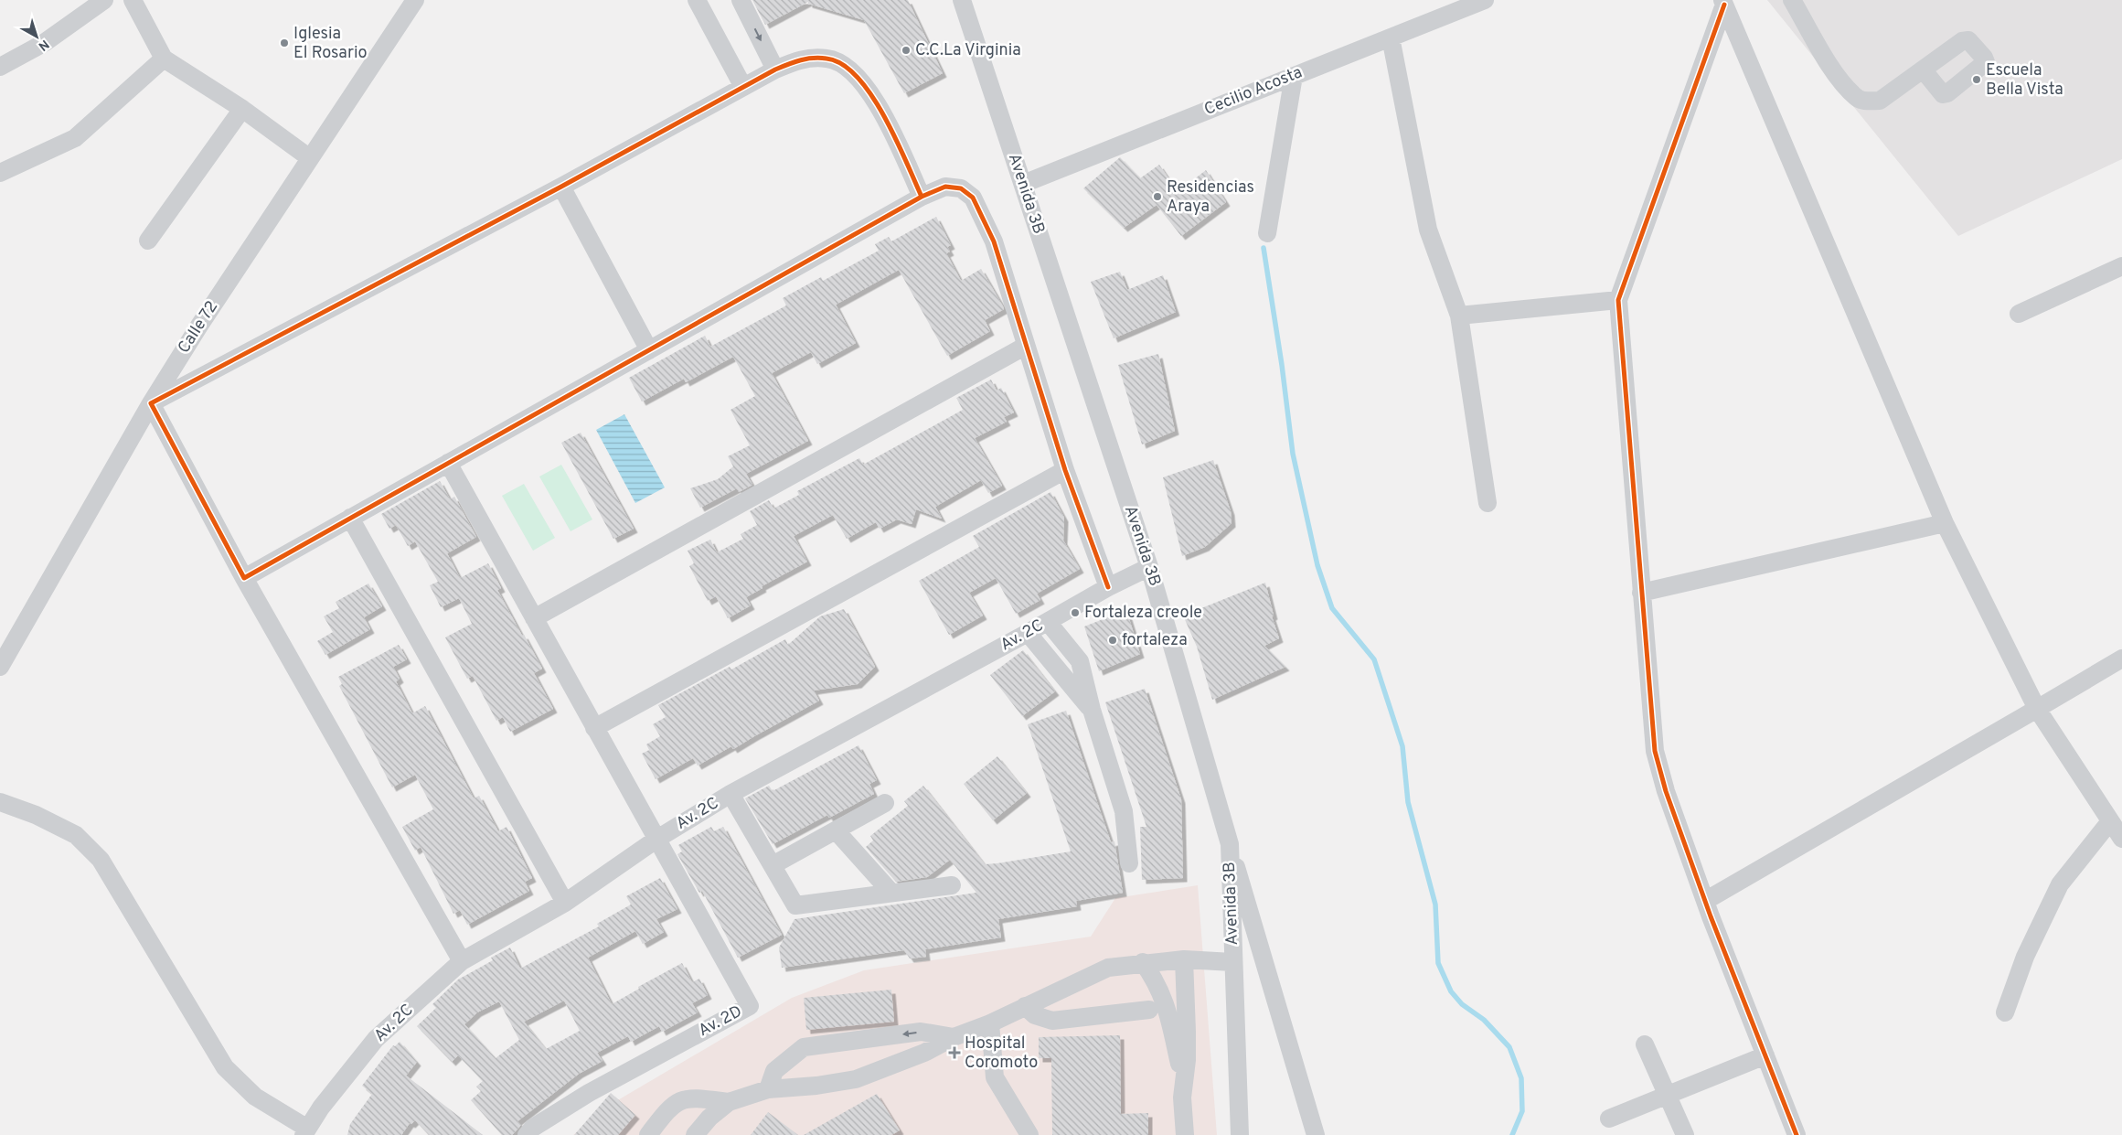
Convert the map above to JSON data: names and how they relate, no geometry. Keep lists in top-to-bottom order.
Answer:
{
  "streets": {
    "street": [
      "Cecilio Acosta",
      "Avenida 3B",
      "Calle 72",
      "Av. 2C",
      "Av. 2D"
    ]
  },
  "crossings": [
    ["Cecilio Acosta", "Avenida 3B"],
    ["Avenida 3B", "Av. 2C"],
    ["Av. 2C", "Av. 2D"]
  ],
  "places": {
    "other": [
      "Iglesia El Rosario",
      "C.C.La Virginia",
      "Escuela Bella Vista",
      "Residencias Araya",
      "Fortaleza creole",
      "fortaleza"
    ],
    "health": ["Hospital Coromoto"]
  },
  "north": "bottom right"
}
